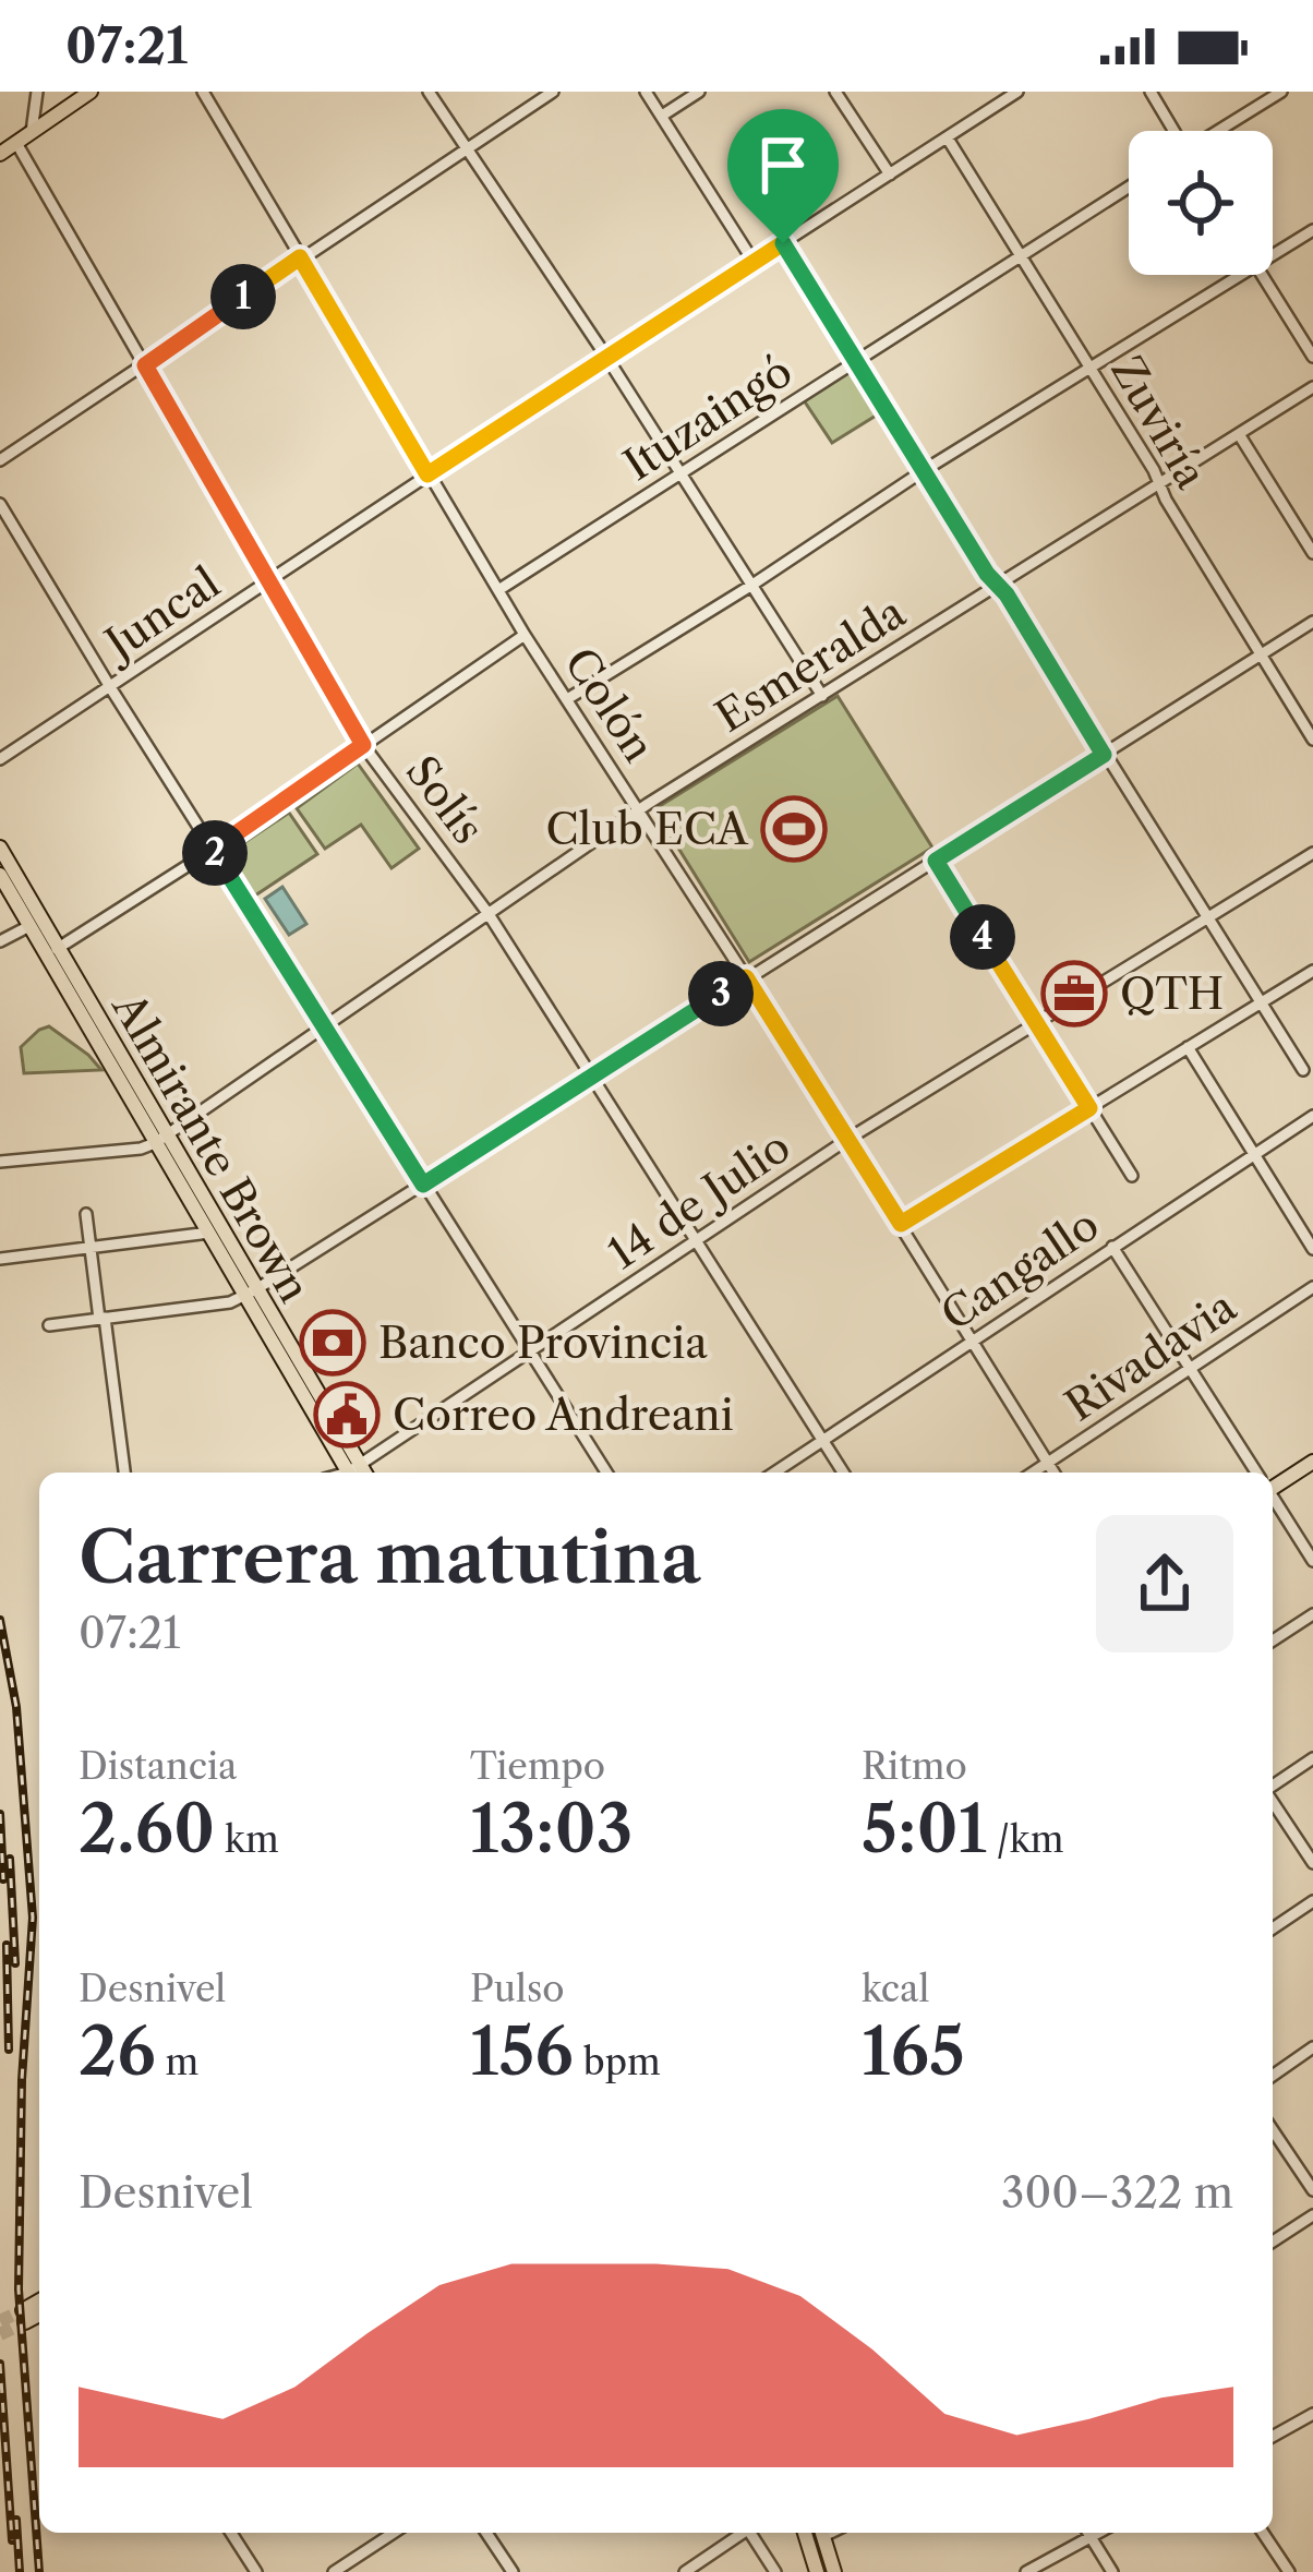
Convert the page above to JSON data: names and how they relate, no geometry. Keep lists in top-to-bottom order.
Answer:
{
  "streets": {
    "main road": ["Almirante Brown"],
    "street": [
      "Ituzaingó",
      "Zuviría",
      "Juncal",
      "Esmeralda",
      "Colón",
      "Solís",
      "14 de Julio",
      "Cangallo",
      "Rivadavia"
    ]
  },
  "crossings": [
    ["Ituzaingó", "Zuviría"],
    ["Ituzaingó", "Colón"],
    ["Zuviría", "Juncal"],
    ["Zuviría", "Esmeralda"],
    ["Juncal", "Colón"],
    ["Juncal", "Solís"],
    ["Esmeralda", "Colón"],
    ["Esmeralda", "Solís"],
    ["Esmeralda", "Almirante Brown"],
    ["Colón", "14 de Julio"],
    ["Colón", "Cangallo"],
    ["Colón", "Rivadavia"],
    ["Solís", "14 de Julio"],
    ["Solís", "Cangallo"],
    ["Almirante Brown", "14 de Julio"]
  ],
  "places": {
    "sports": ["Club ECA"],
    "office": ["QTH"],
    "bank": ["Banco Provincia"],
    "public building": ["Correo Andreani"]
  },
  "page": {
    "status": "07:21",
    "pins": [
      "1",
      "2",
      "4",
      "3"
    ],
    "heading": ["Carrera matutina", "07:21"],
    "stats": [
      ["Distancia", "2.60 km"],
      ["Tiempo", "13:03"],
      ["Ritmo", "5:01 /km"],
      ["Desnivel", "26 m"],
      ["Pulso", "156 bpm"],
      ["kcal", "165"]
    ],
    "chart": ["Desnivel", "300–322 m"]
  }
}
